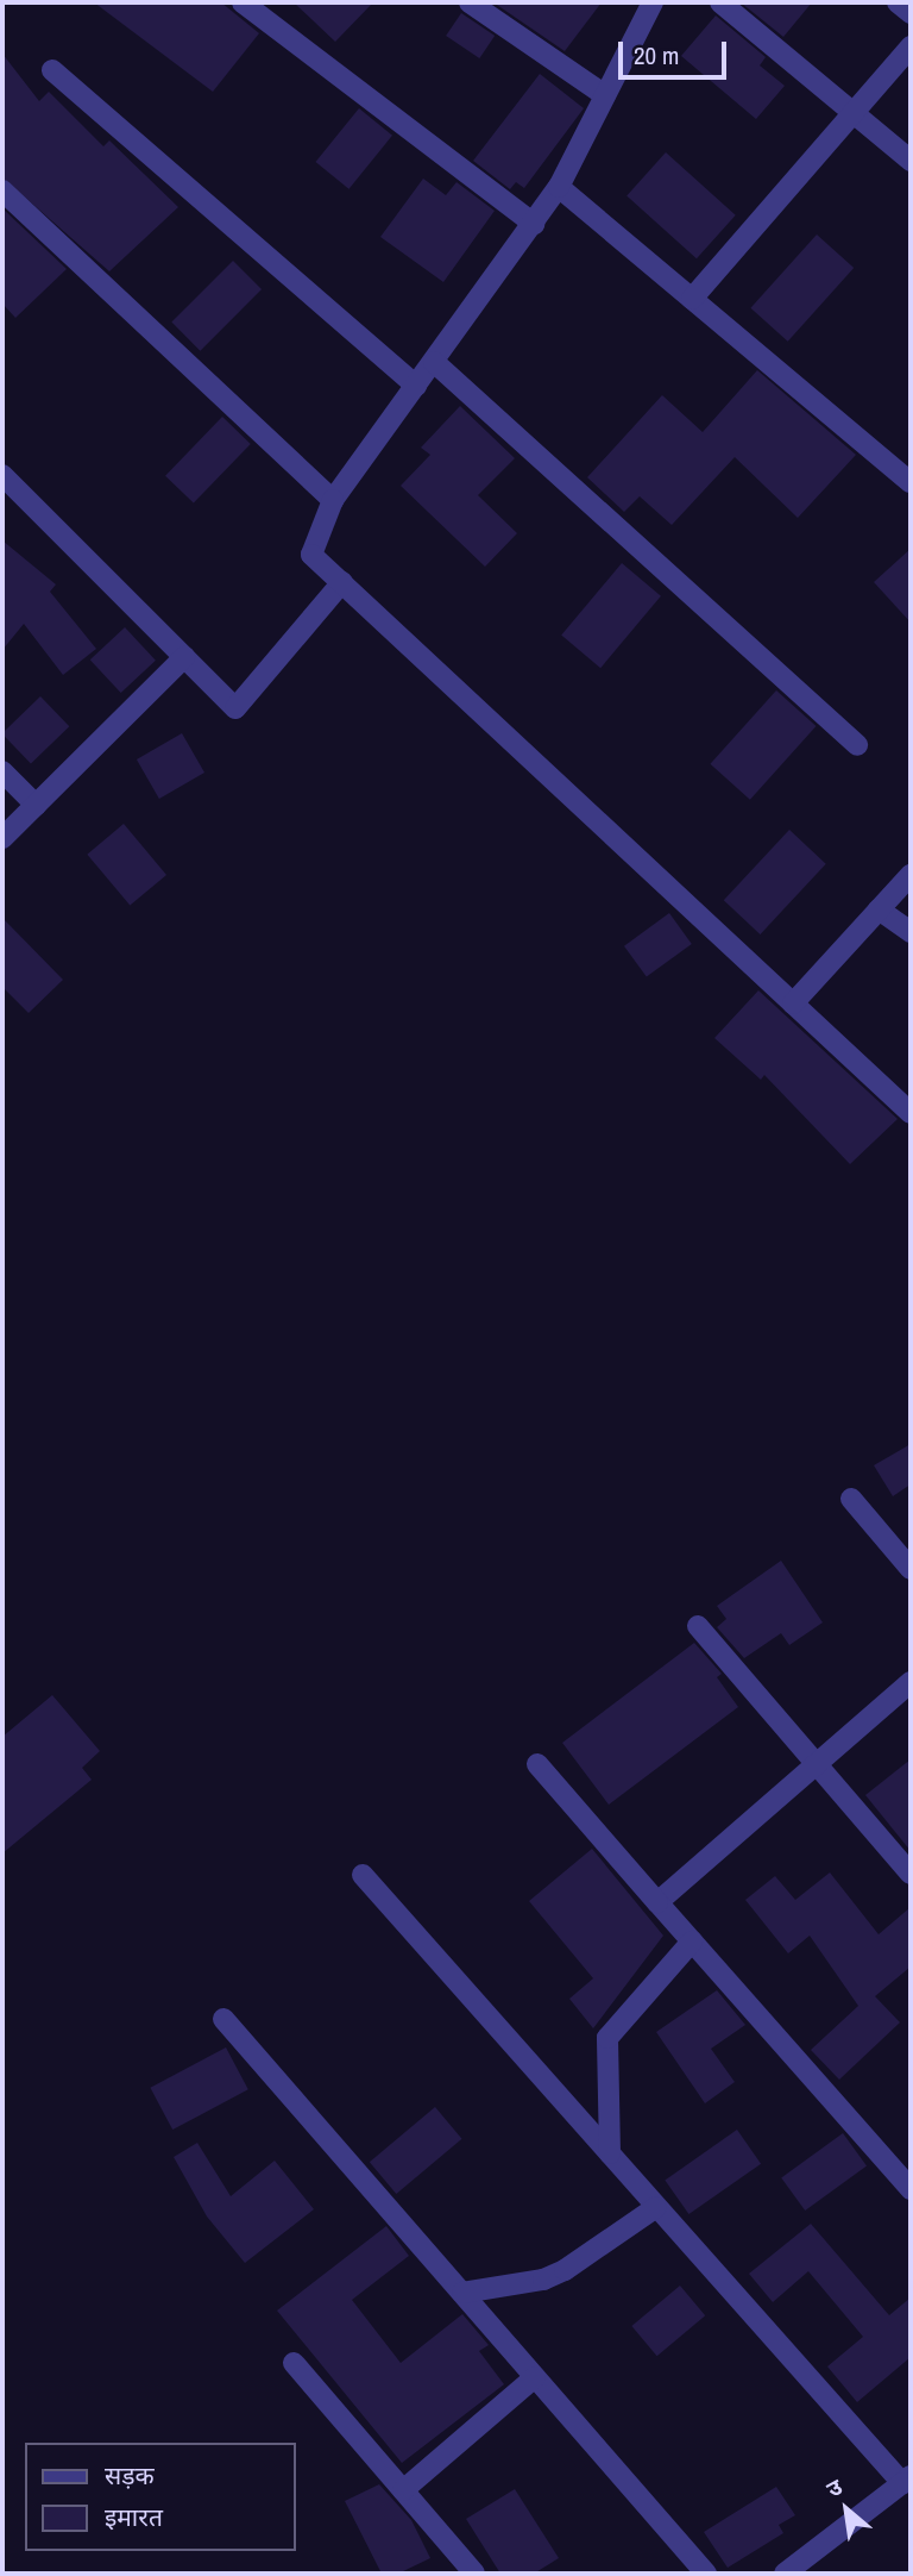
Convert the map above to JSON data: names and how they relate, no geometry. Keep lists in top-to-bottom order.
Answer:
{
  "legend": ["सड़क", "इमारत"],
  "scale_bar": "20 m",
  "north": "top left"
}
